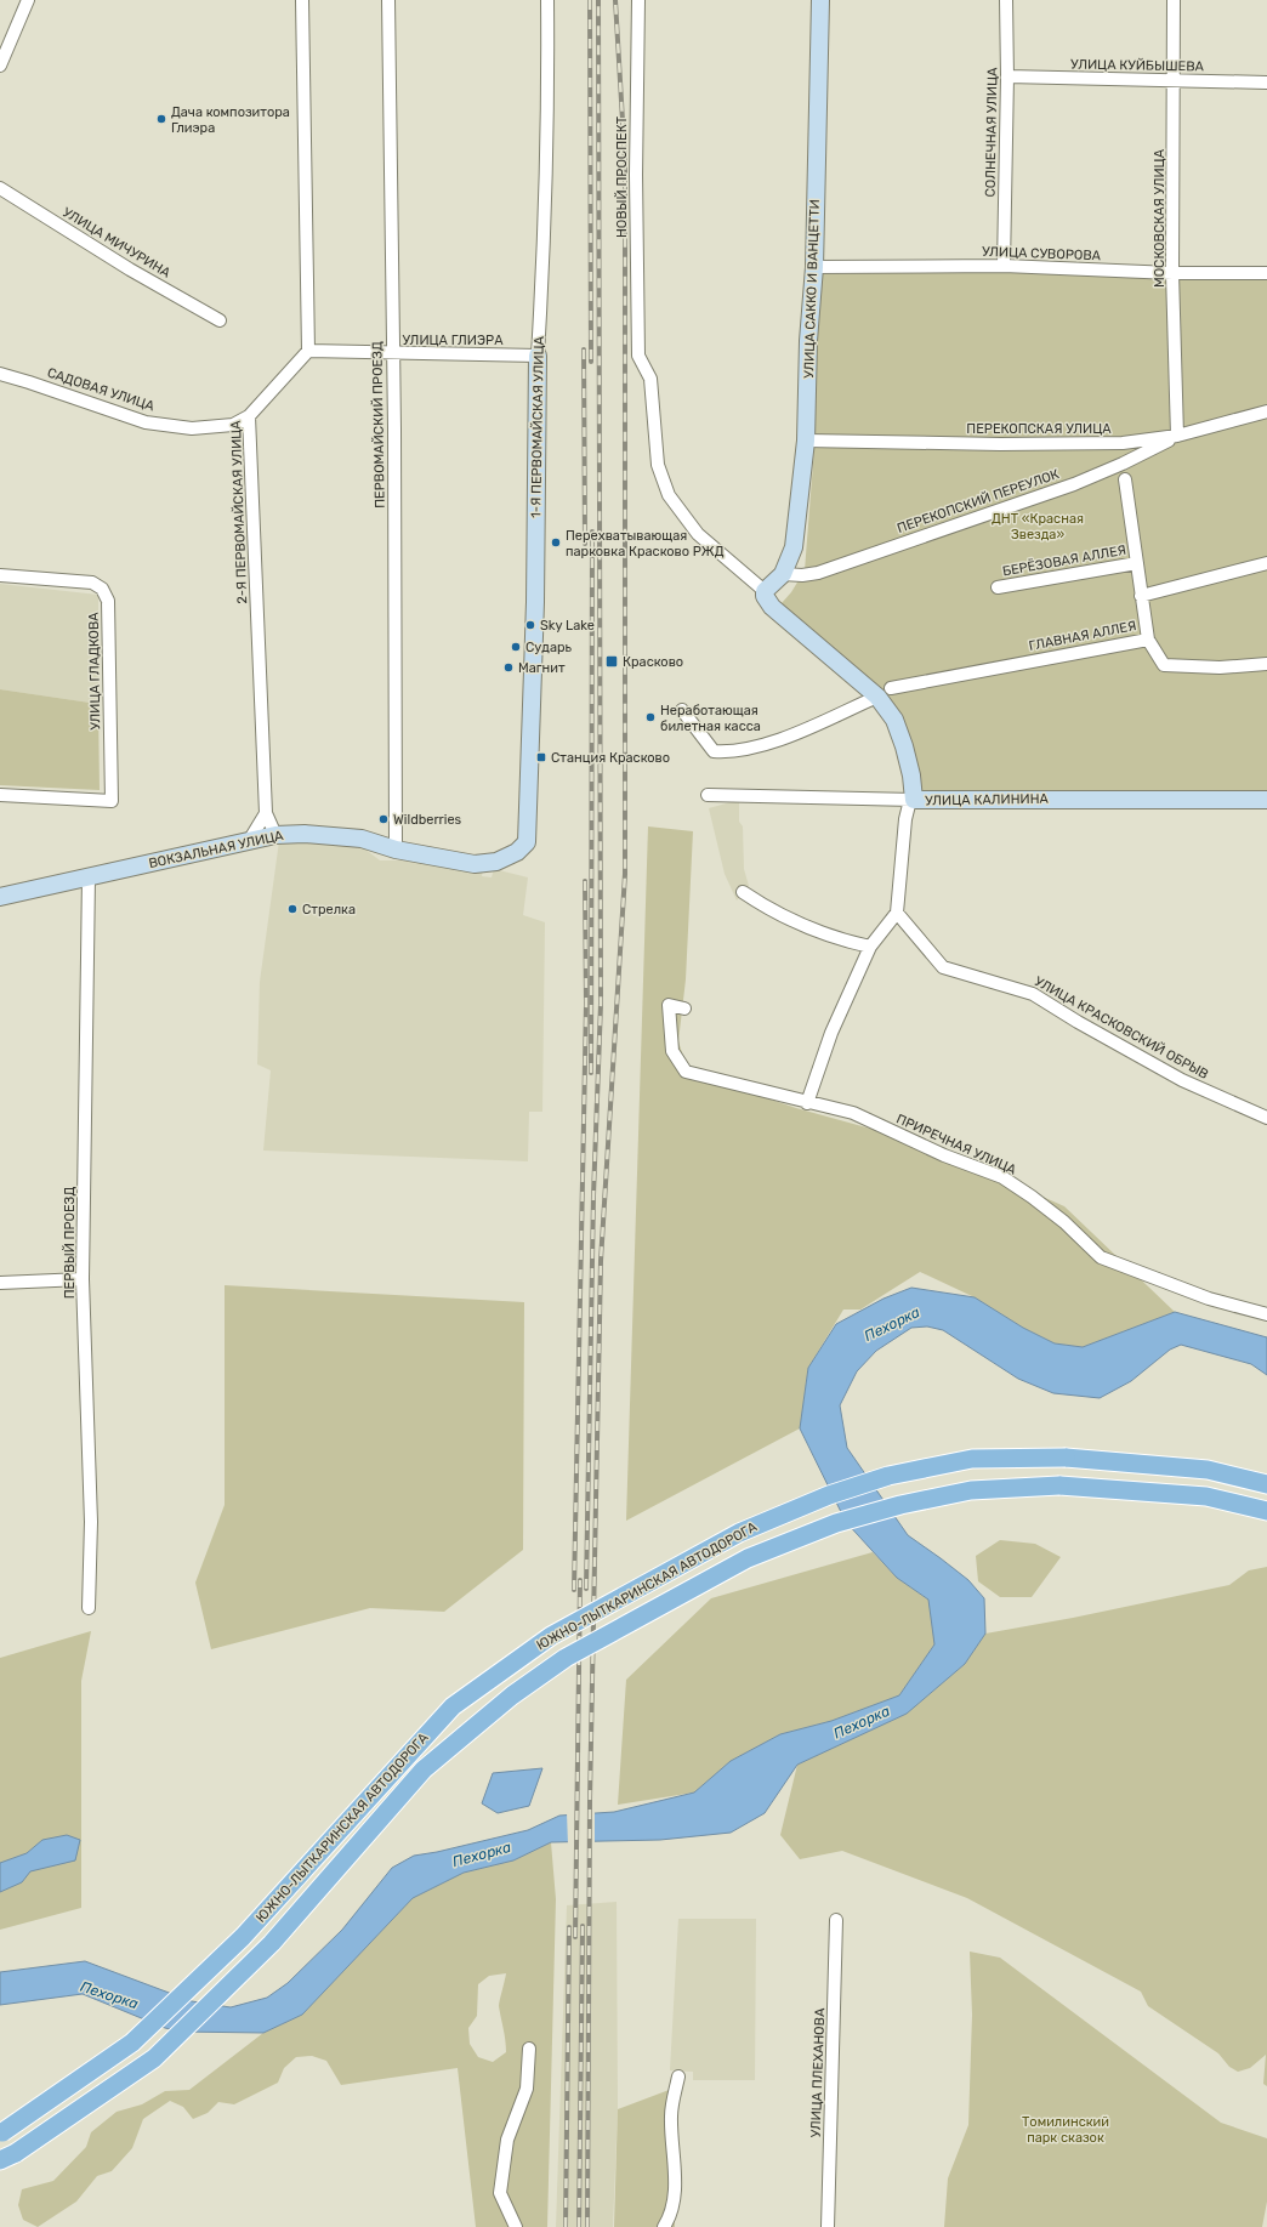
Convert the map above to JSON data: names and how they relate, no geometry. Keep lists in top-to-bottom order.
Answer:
{
  "streets": {
    "main road": [
      "УЛИЦА САККО И ВАНЦЕТТИ",
      "1-Я ПЕРВОМАЙСКАЯ УЛИЦА",
      "УЛИЦА КАЛИНИНА",
      "ВОКЗАЛЬНАЯ УЛИЦА",
      "ЮЖНО-ЛЫТКАРИНСКАЯ АВТОДОРОГА"
    ],
    "street": [
      "УЛИЦА КУЙБЫШЕВА",
      "СОЛНЕЧНАЯ УЛИЦА",
      "НОВЫЙ ПРОСПЕКТ",
      "МОСКОВСКАЯ УЛИЦА",
      "УЛИЦА МИЧУРИНА",
      "УЛИЦА СУВОРОВА",
      "УЛИЦА ГЛИЭРА",
      "САДОВАЯ УЛИЦА",
      "ПЕРВОМАЙСКИЙ ПРОЕЗД",
      "ПЕРЕКОПСКАЯ УЛИЦА",
      "ПЕРЕКОПСКИЙ ПЕРЕУЛОК",
      "2-Я ПЕРВОМАЙСКАЯ УЛИЦА",
      "БЕРЁЗОВАЯ АЛЛЕЯ",
      "ГЛАВНАЯ АЛЛЕЯ",
      "УЛИЦА ГЛАДКОВА",
      "УЛИЦА КРАСКОВСКИЙ ОБРЫВ",
      "ПРИРЕЧНАЯ УЛИЦА",
      "ПЕРВЫЙ ПРОЕЗД",
      "УЛИЦА ПЛЕХАНОВА"
    ]
  },
  "crossings": [
    ["УЛИЦА КУЙБЫШЕВА", "СОЛНЕЧНАЯ УЛИЦА"],
    ["УЛИЦА КУЙБЫШЕВА", "МОСКОВСКАЯ УЛИЦА"],
    ["СОЛНЕЧНАЯ УЛИЦА", "УЛИЦА СУВОРОВА"],
    ["МОСКОВСКАЯ УЛИЦА", "УЛИЦА СУВОРОВА"],
    ["МОСКОВСКАЯ УЛИЦА", "ПЕРЕКОПСКАЯ УЛИЦА"],
    ["МОСКОВСКАЯ УЛИЦА", "ПЕРЕКОПСКИЙ ПЕРЕУЛОК"],
    ["УЛИЦА СУВОРОВА", "УЛИЦА САККО И ВАНЦЕТТИ"],
    ["УЛИЦА САККО И ВАНЦЕТТИ", "ПЕРЕКОПСКАЯ УЛИЦА"],
    ["УЛИЦА САККО И ВАНЦЕТТИ", "ПЕРЕКОПСКИЙ ПЕРЕУЛОК"],
    ["УЛИЦА ГЛИЭРА", "ПЕРВОМАЙСКИЙ ПРОЕЗД"],
    ["УЛИЦА ГЛИЭРА", "1-Я ПЕРВОМАЙСКАЯ УЛИЦА"],
    ["УЛИЦА ГЛИЭРА", "2-Я ПЕРВОМАЙСКАЯ УЛИЦА"],
    ["САДОВАЯ УЛИЦА", "2-Я ПЕРВОМАЙСКАЯ УЛИЦА"],
    ["ПЕРВОМАЙСКИЙ ПРОЕЗД", "ВОКЗАЛЬНАЯ УЛИЦА"],
    ["1-Я ПЕРВОМАЙСКАЯ УЛИЦА", "ВОКЗАЛЬНАЯ УЛИЦА"],
    ["ПЕРЕКОПСКАЯ УЛИЦА", "ПЕРЕКОПСКИЙ ПЕРЕУЛОК"],
    ["2-Я ПЕРВОМАЙСКАЯ УЛИЦА", "ВОКЗАЛЬНАЯ УЛИЦА"],
    ["ВОКЗАЛЬНАЯ УЛИЦА", "ПЕРВЫЙ ПРОЕЗД"]
  ],
  "water": ["Пехорка"],
  "parks": ["ДНТ «Красная Звезда»", "Томилинский парк сказок"],
  "places": {
    "other": [
      "Дача композитора Глиэра",
      "Перехватывающая парковка Красково РЖД",
      "Sky Lake",
      "Сударь",
      "Магнит",
      "Неработающая билетная касса",
      "Wildberries",
      "Стрелка"
    ],
    "transit": ["Красково", "Станция Красково"]
  }
}
